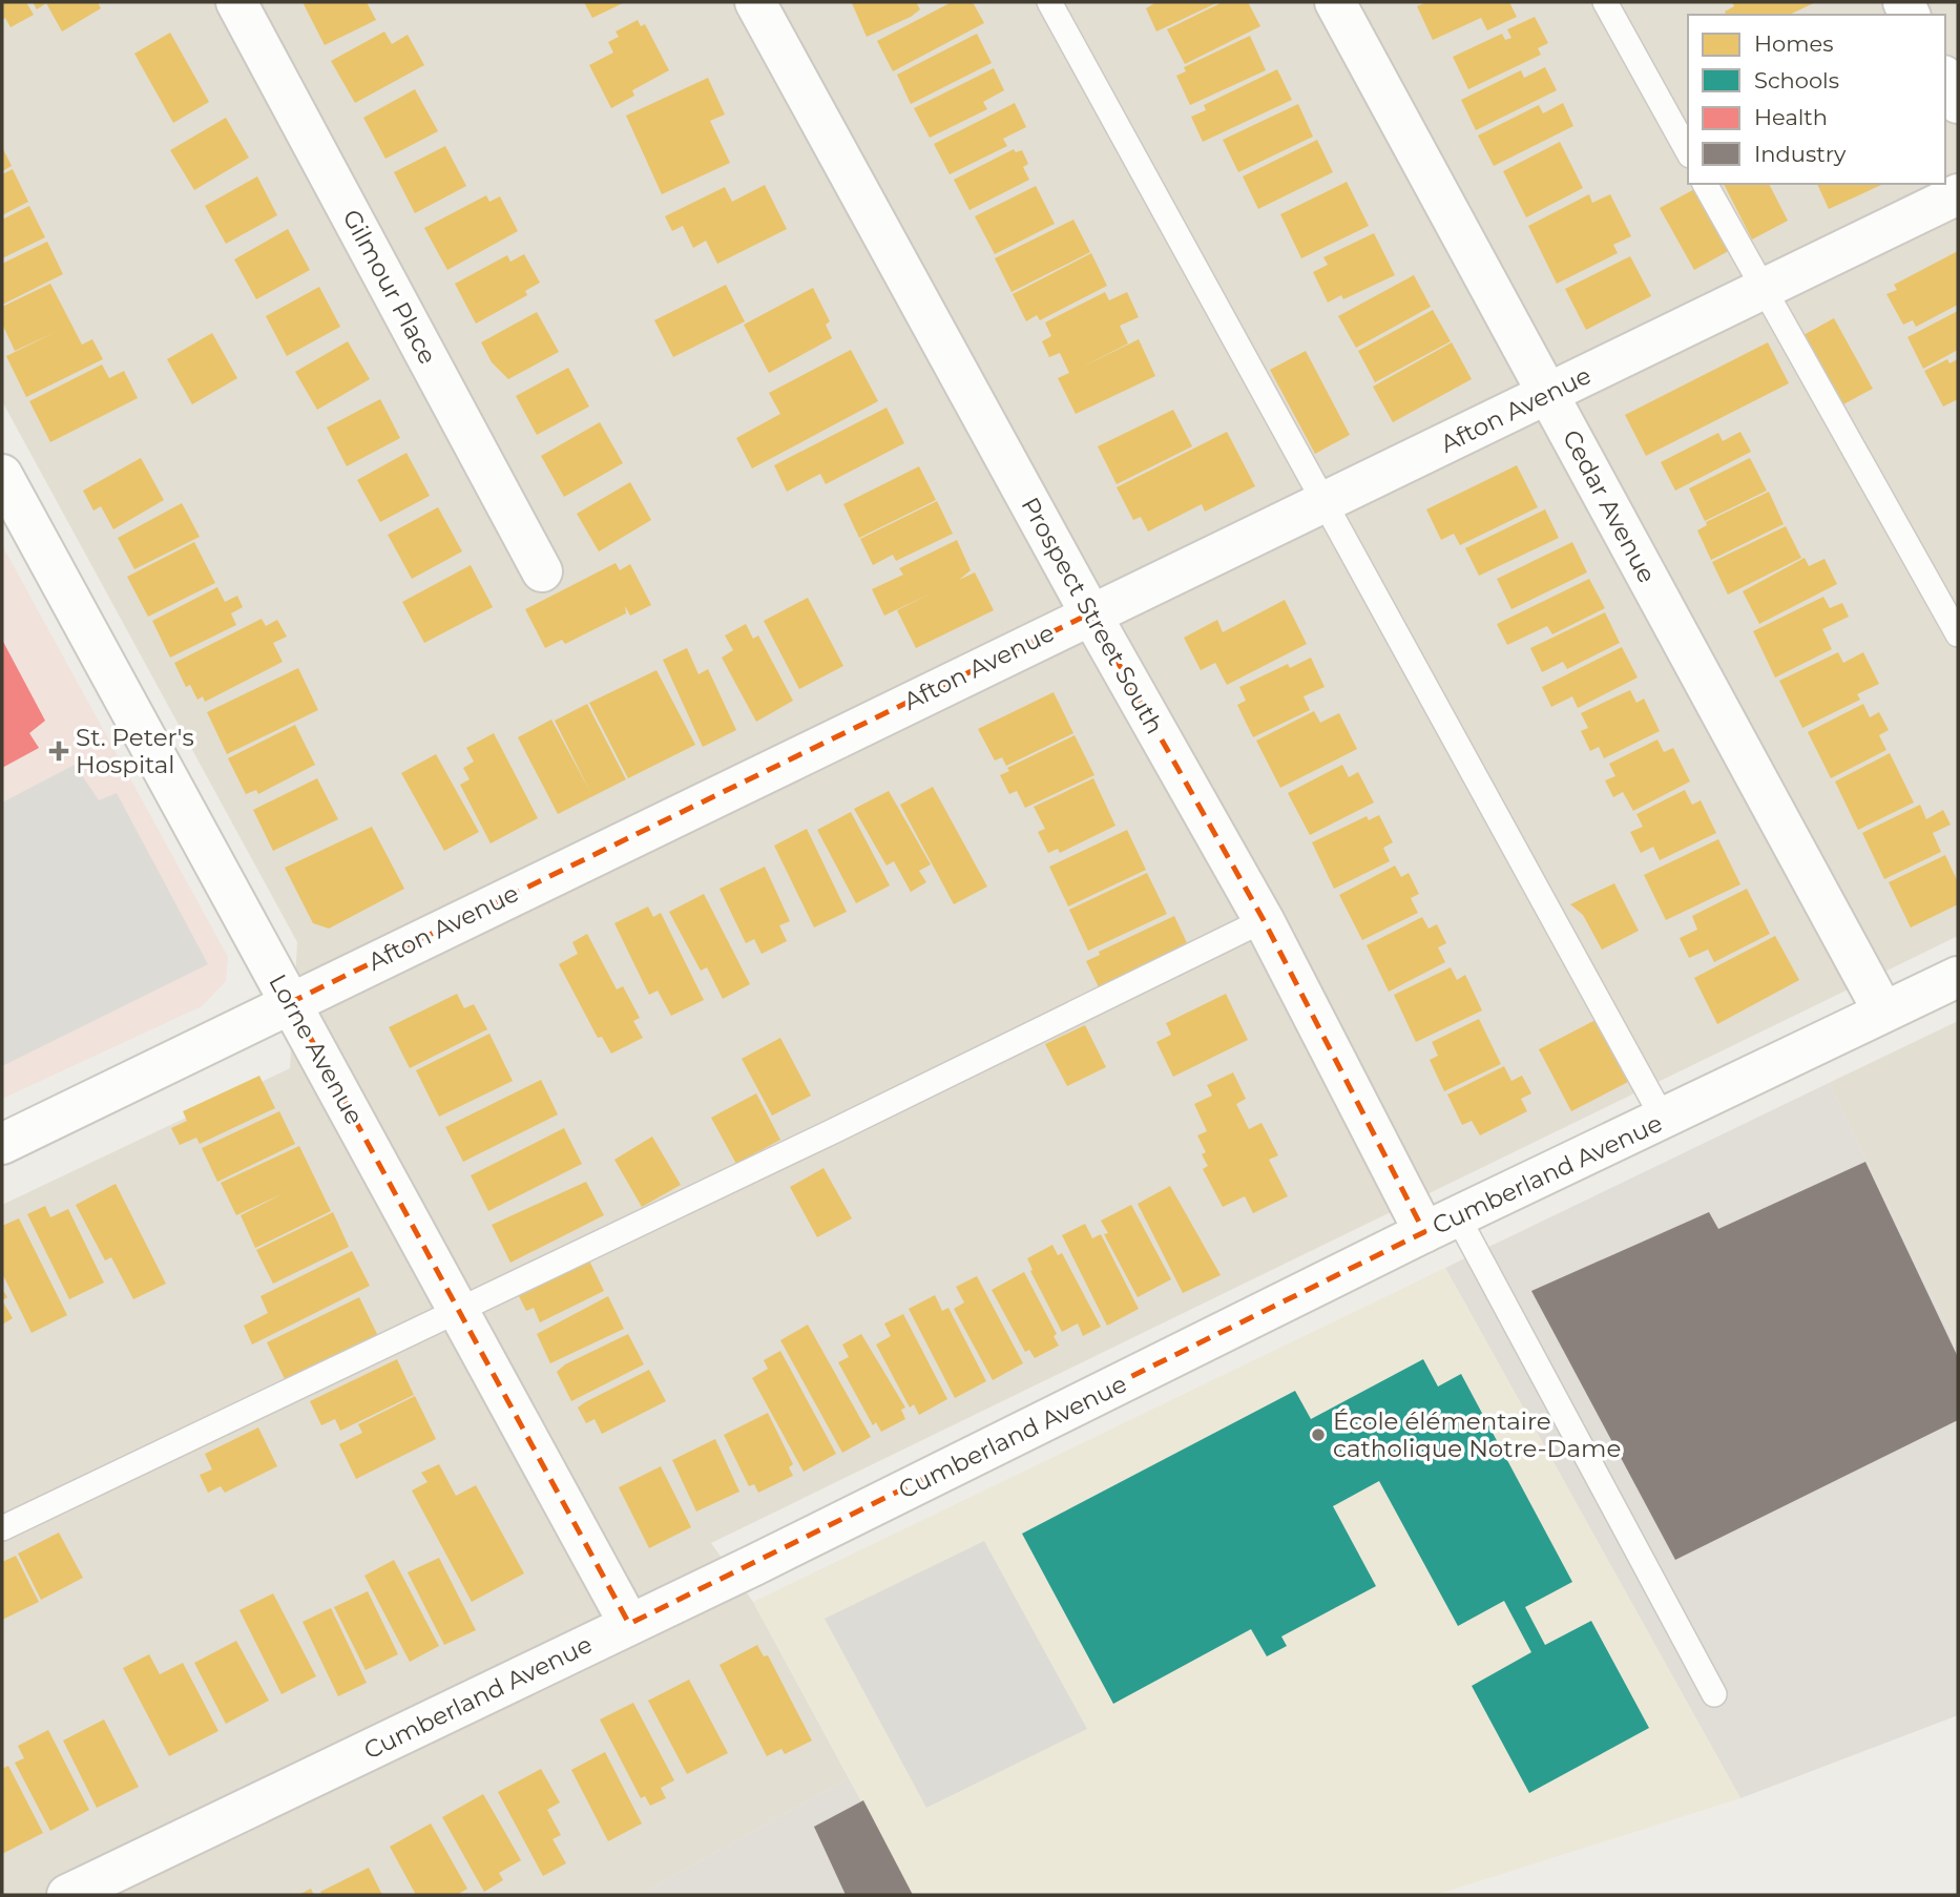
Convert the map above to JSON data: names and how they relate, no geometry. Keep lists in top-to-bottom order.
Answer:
{
  "streets": {
    "street": [
      "Gilmour Place",
      "Afton Avenue",
      "Cedar Avenue",
      "Prospect Street South",
      "Lorne Avenue",
      "Cumberland Avenue"
    ]
  },
  "crossings": [
    ["Afton Avenue", "Cedar Avenue"],
    ["Afton Avenue", "Prospect Street South"],
    ["Afton Avenue", "Lorne Avenue"],
    ["Cedar Avenue", "Cumberland Avenue"],
    ["Prospect Street South", "Cumberland Avenue"],
    ["Lorne Avenue", "Cumberland Avenue"]
  ],
  "places": {
    "health": ["St. Peter's Hospital"],
    "other": ["École élémentaire catholique Notre-Dame"]
  },
  "legend": [
    "Homes",
    "Schools",
    "Health",
    "Industry"
  ]
}
